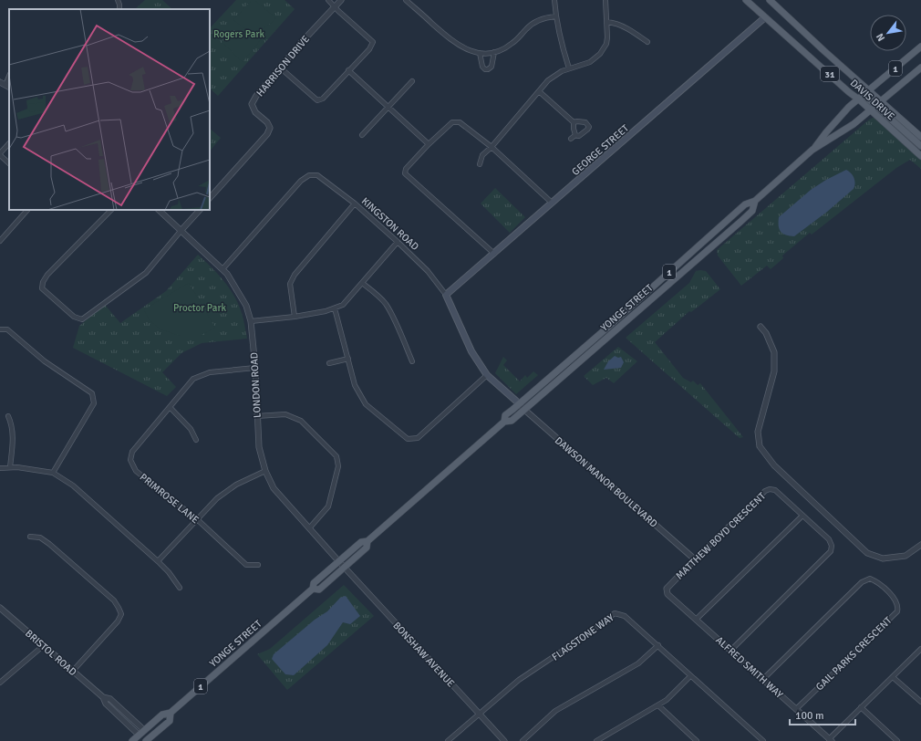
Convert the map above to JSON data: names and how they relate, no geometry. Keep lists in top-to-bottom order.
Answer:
{
  "streets": {
    "main road": [
      "1",
      "31",
      "DAVIS DRIVE",
      "GEORGE STREET",
      "KINGSTON ROAD",
      "YONGE STREET"
    ],
    "street": [
      "HARRISON DRIVE",
      "LONDON ROAD",
      "DAWSON MANOR BOULEVARD",
      "PRIMROSE LANE",
      "MATTHEW BOYD CRESCENT",
      "FLAGSTONE WAY",
      "BRISTOL ROAD",
      "GAIL PARKS CRESCENT",
      "BONSHAW AVENUE",
      "ALFRED SMITH WAY"
    ]
  },
  "crossings": [
    ["DAVIS DRIVE", "GEORGE STREET"],
    ["DAVIS DRIVE", "YONGE STREET"],
    ["GEORGE STREET", "KINGSTON ROAD"],
    ["KINGSTON ROAD", "YONGE STREET"],
    ["KINGSTON ROAD", "LONDON ROAD"],
    ["KINGSTON ROAD", "DAWSON MANOR BOULEVARD"],
    ["YONGE STREET", "LONDON ROAD"],
    ["YONGE STREET", "DAWSON MANOR BOULEVARD"],
    ["YONGE STREET", "BRISTOL ROAD"],
    ["YONGE STREET", "BONSHAW AVENUE"],
    ["LONDON ROAD", "PRIMROSE LANE"],
    ["LONDON ROAD", "BONSHAW AVENUE"],
    ["DAWSON MANOR BOULEVARD", "MATTHEW BOYD CRESCENT"],
    ["MATTHEW BOYD CRESCENT", "ALFRED SMITH WAY"],
    ["FLAGSTONE WAY", "BONSHAW AVENUE"],
    ["GAIL PARKS CRESCENT", "ALFRED SMITH WAY"]
  ],
  "parks": ["Rogers Park", "Proctor Park"],
  "scale_bar": "100 m",
  "north": "bottom left"
}
